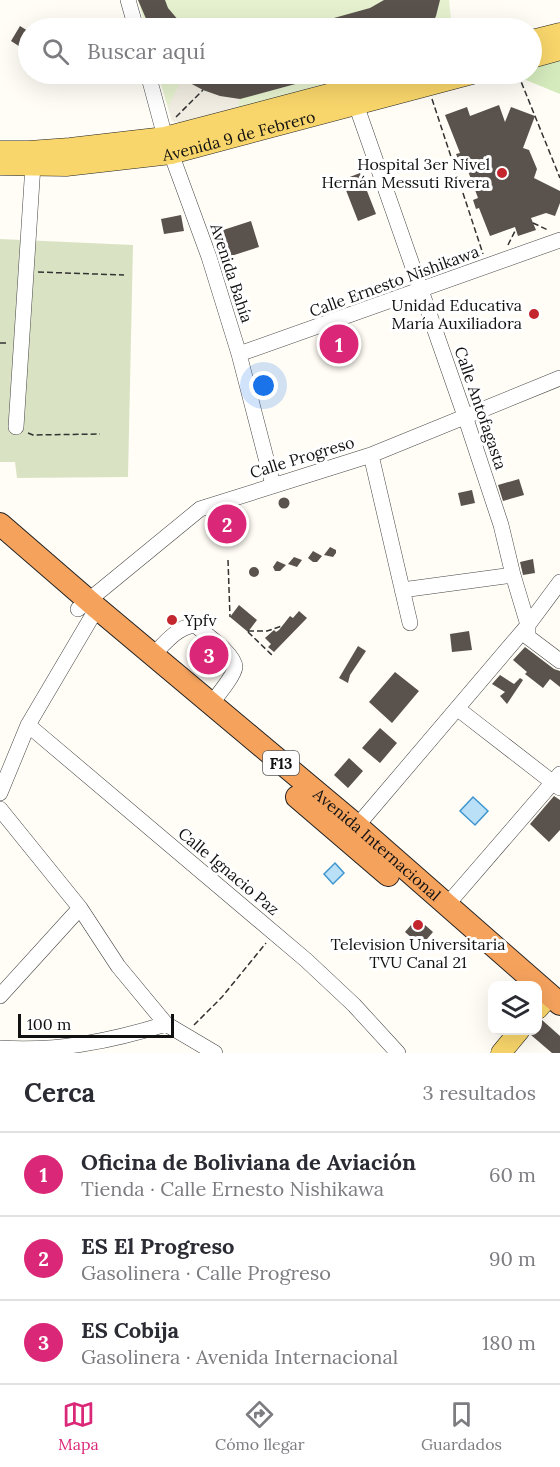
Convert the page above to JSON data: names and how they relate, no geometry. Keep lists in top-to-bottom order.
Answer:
{
  "streets": {
    "highway": ["F13", "Avenida Internacional"],
    "main road": ["Avenida 9 de Febrero"],
    "street": [
      "Avenida Bahía",
      "Calle Ernesto Nishikawa",
      "Calle Antofagasta",
      "Calle Progreso",
      "Calle Ignacio Paz"
    ]
  },
  "crossings": [
    ["Avenida 9 de Febrero", "Avenida Bahía"],
    ["Avenida 9 de Febrero", "Calle Antofagasta"],
    ["Avenida Bahía", "Calle Ernesto Nishikawa"],
    ["Avenida Bahía", "Calle Progreso"],
    ["Calle Ernesto Nishikawa", "Calle Antofagasta"],
    ["Calle Antofagasta", "Calle Progreso"],
    ["Calle Progreso", "Avenida Internacional"]
  ],
  "places": [
    "Hospital 3er Nivel Hernán Messuti Rivera",
    "Unidad Educativa María Auxiliadora",
    "Ypfv",
    "Television Universitaria TVU Canal 21"
  ],
  "scale_bar": "100 m",
  "page": {
    "search": "Buscar aquí",
    "pins": ["1", "2", "3"],
    "scale": "100 m",
    "heading": ["Cerca", "3 resultados"],
    "list": [
      {
        "mark": "1",
        "name": "Oficina de Boliviana de Aviación",
        "note": "Tienda · Calle Ernesto Nishikawa",
        "value": "60 m"
      },
      {
        "mark": "2",
        "name": "ES El Progreso",
        "note": "Gasolinera · Calle Progreso",
        "value": "90 m"
      },
      {
        "mark": "3",
        "name": "ES Cobija",
        "note": "Gasolinera · Avenida Internacional",
        "value": "180 m"
      }
    ],
    "nav": ["Mapa", "Cómo llegar", "Guardados"]
  }
}
